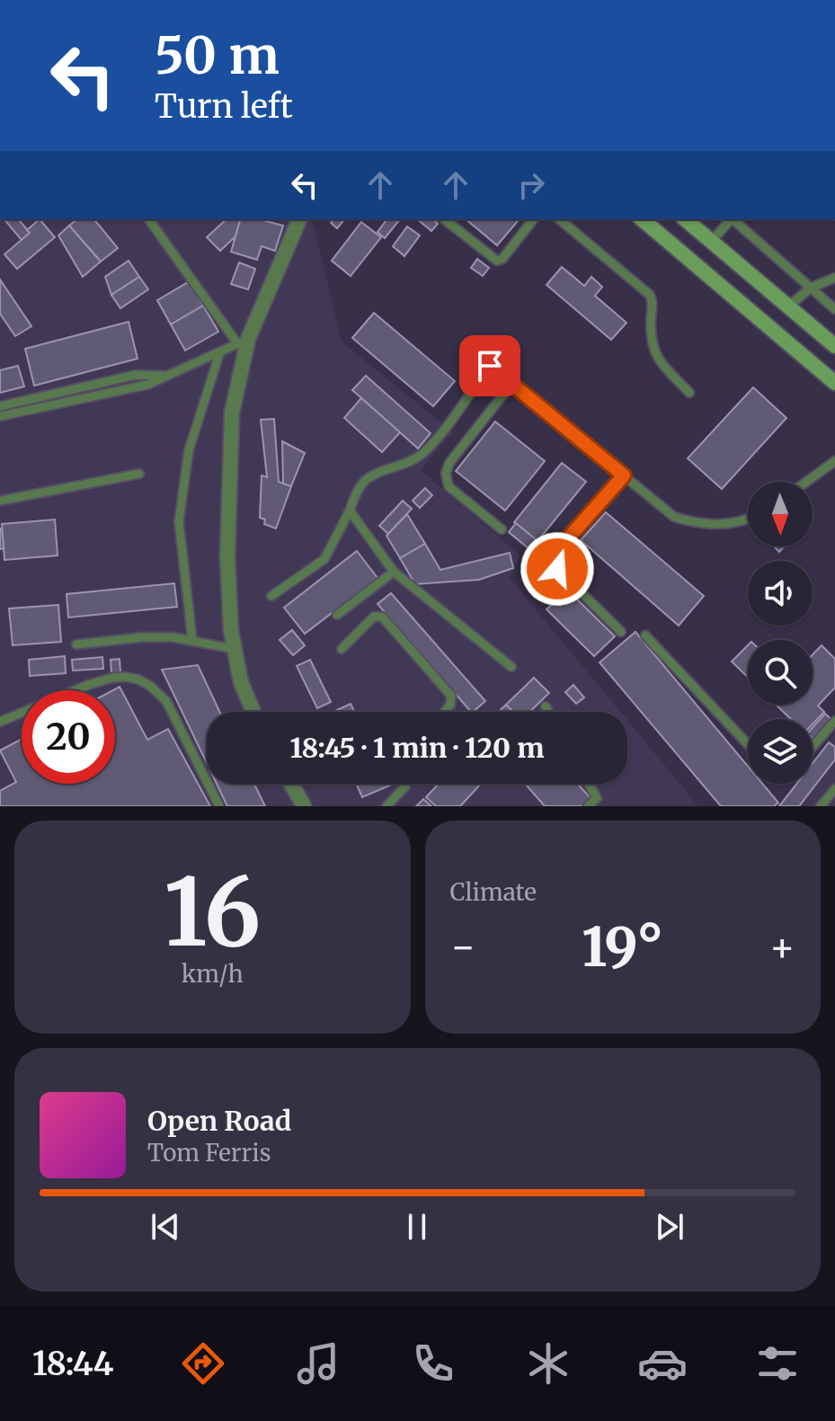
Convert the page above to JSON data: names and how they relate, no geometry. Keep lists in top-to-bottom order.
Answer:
{
  "north": "bottom",
  "page": {
    "turn": ["50 m", "Turn left"],
    "limit": "20",
    "trip": "18:45 · 1 min · 120 m",
    "tile": [
      ["16", "km/h"],
      "Climate"
    ],
    "heat": ["−", "19°", "+"],
    "song": ["Open Road", "Tom Ferris"],
    "tabs": "18:44"
  }
}
